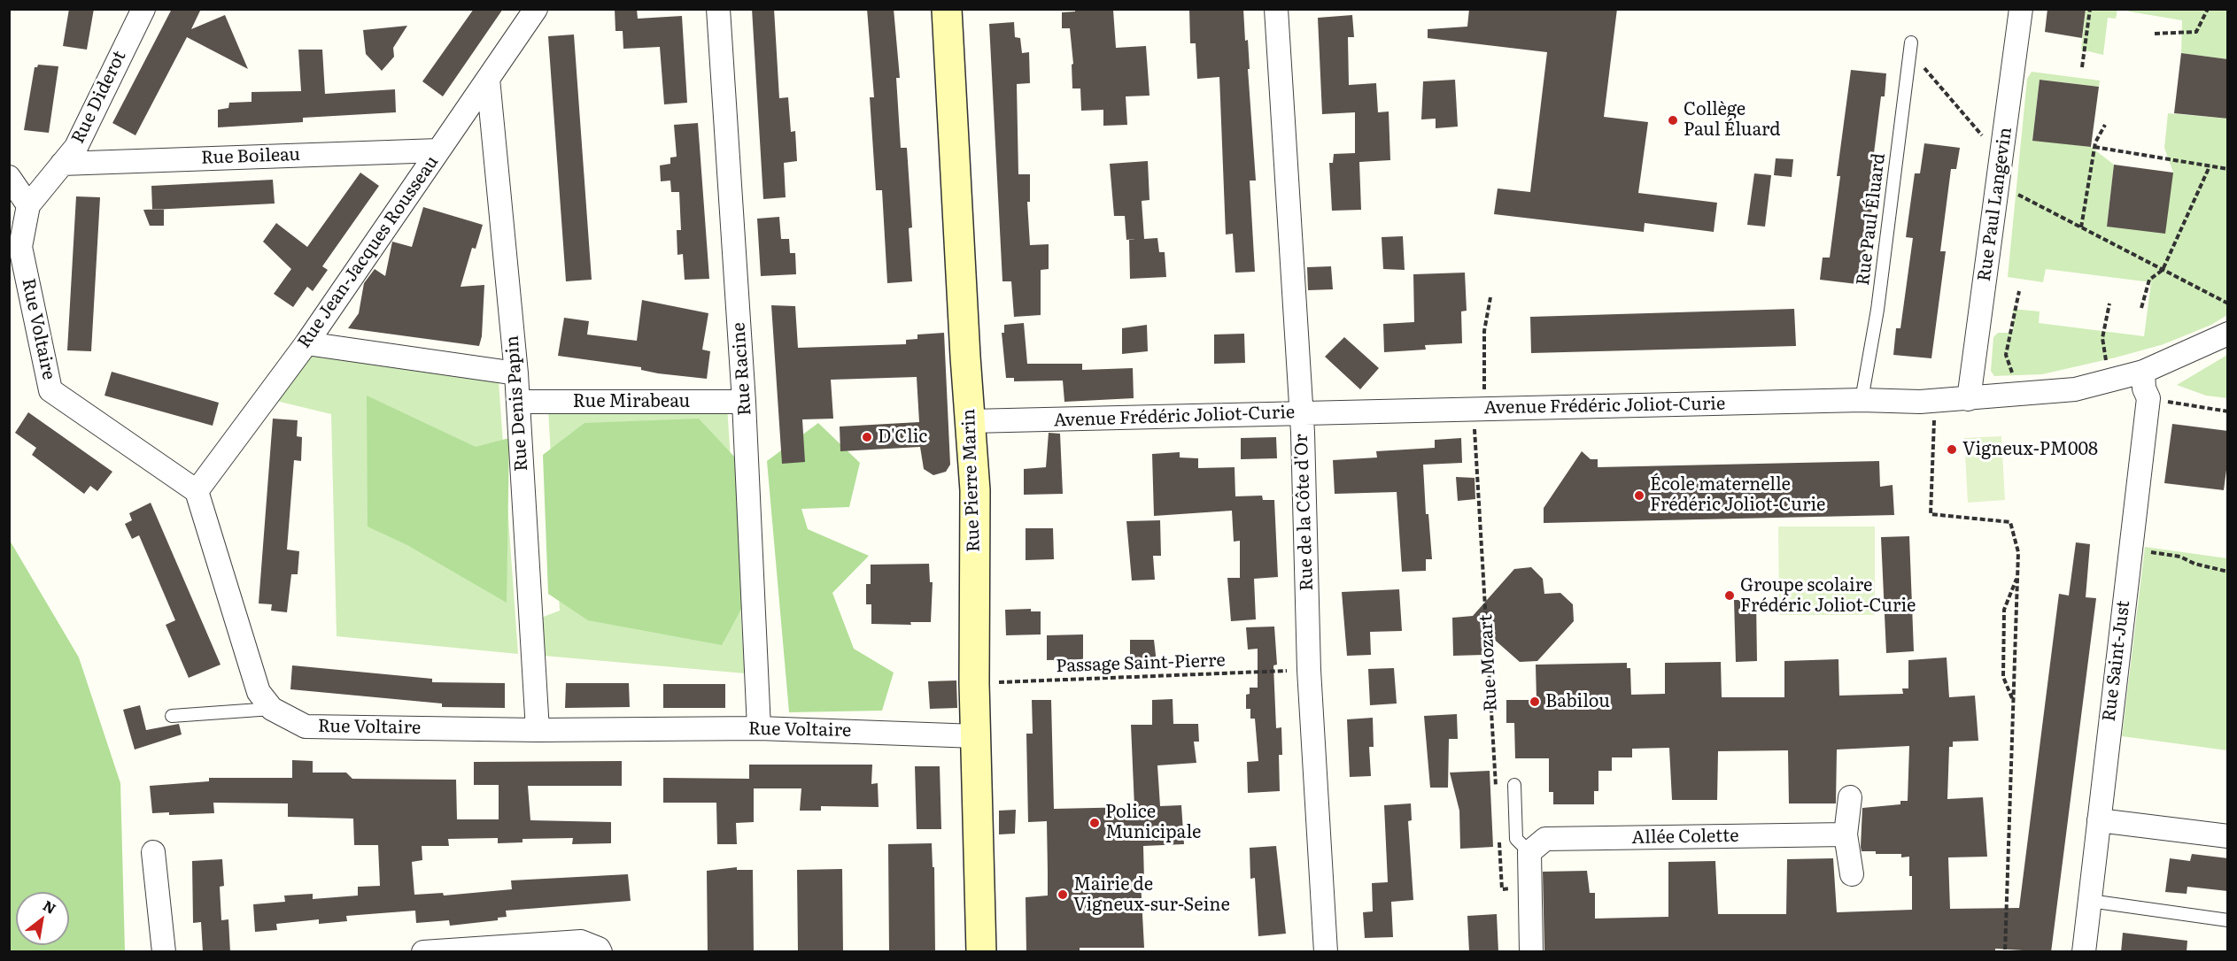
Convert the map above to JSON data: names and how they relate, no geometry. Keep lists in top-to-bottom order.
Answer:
{
  "streets": {
    "street": [
      "Rue Diderot",
      "Rue Boileau",
      "Rue Paul Langevin",
      "Rue Jean-Jacques Rousseau",
      "Rue Voltaire",
      "Rue Racine",
      "Rue Mirabeau",
      "Rue Denis Papin",
      "Avenue Frédéric Joliot-Curie",
      "Rue Pierre Marin",
      "Rue de la Côte d'Or",
      "Rue Saint-Just",
      "Allée Colette"
    ],
    "lane": ["Rue Paul Éluard"],
    "path": ["Rue Mozart", "Passage Saint-Pierre"]
  },
  "crossings": [
    ["Rue Diderot", "Rue Boileau"],
    ["Rue Diderot", "Rue Voltaire"],
    ["Rue Boileau", "Rue Jean-Jacques Rousseau"],
    ["Rue Paul Langevin", "Avenue Frédéric Joliot-Curie"],
    ["Rue Paul Éluard", "Avenue Frédéric Joliot-Curie"],
    ["Rue Jean-Jacques Rousseau", "Rue Voltaire"],
    ["Rue Jean-Jacques Rousseau", "Rue Denis Papin"],
    ["Rue Voltaire", "Rue Racine"],
    ["Rue Voltaire", "Rue Denis Papin"],
    ["Rue Voltaire", "Rue Pierre Marin"],
    ["Rue Racine", "Rue Mirabeau"],
    ["Rue Mirabeau", "Rue Denis Papin"],
    ["Avenue Frédéric Joliot-Curie", "Rue Pierre Marin"],
    ["Avenue Frédéric Joliot-Curie", "Rue de la Côte d'Or"],
    ["Avenue Frédéric Joliot-Curie", "Rue Saint-Just"],
    ["Avenue Frédéric Joliot-Curie", "Rue Mozart"],
    ["Rue Pierre Marin", "Passage Saint-Pierre"],
    ["Rue de la Côte d'Or", "Passage Saint-Pierre"]
  ],
  "places": [
    "Collège Paul Éluard",
    "D'Clic",
    "Vigneux-PM008",
    "École maternelle Frédéric Joliot-Curie",
    "Groupe scolaire Frédéric Joliot-Curie",
    "Babilou",
    "Police Municipale",
    "Mairie de Vigneux-sur-Seine"
  ],
  "north": "top right"
}
